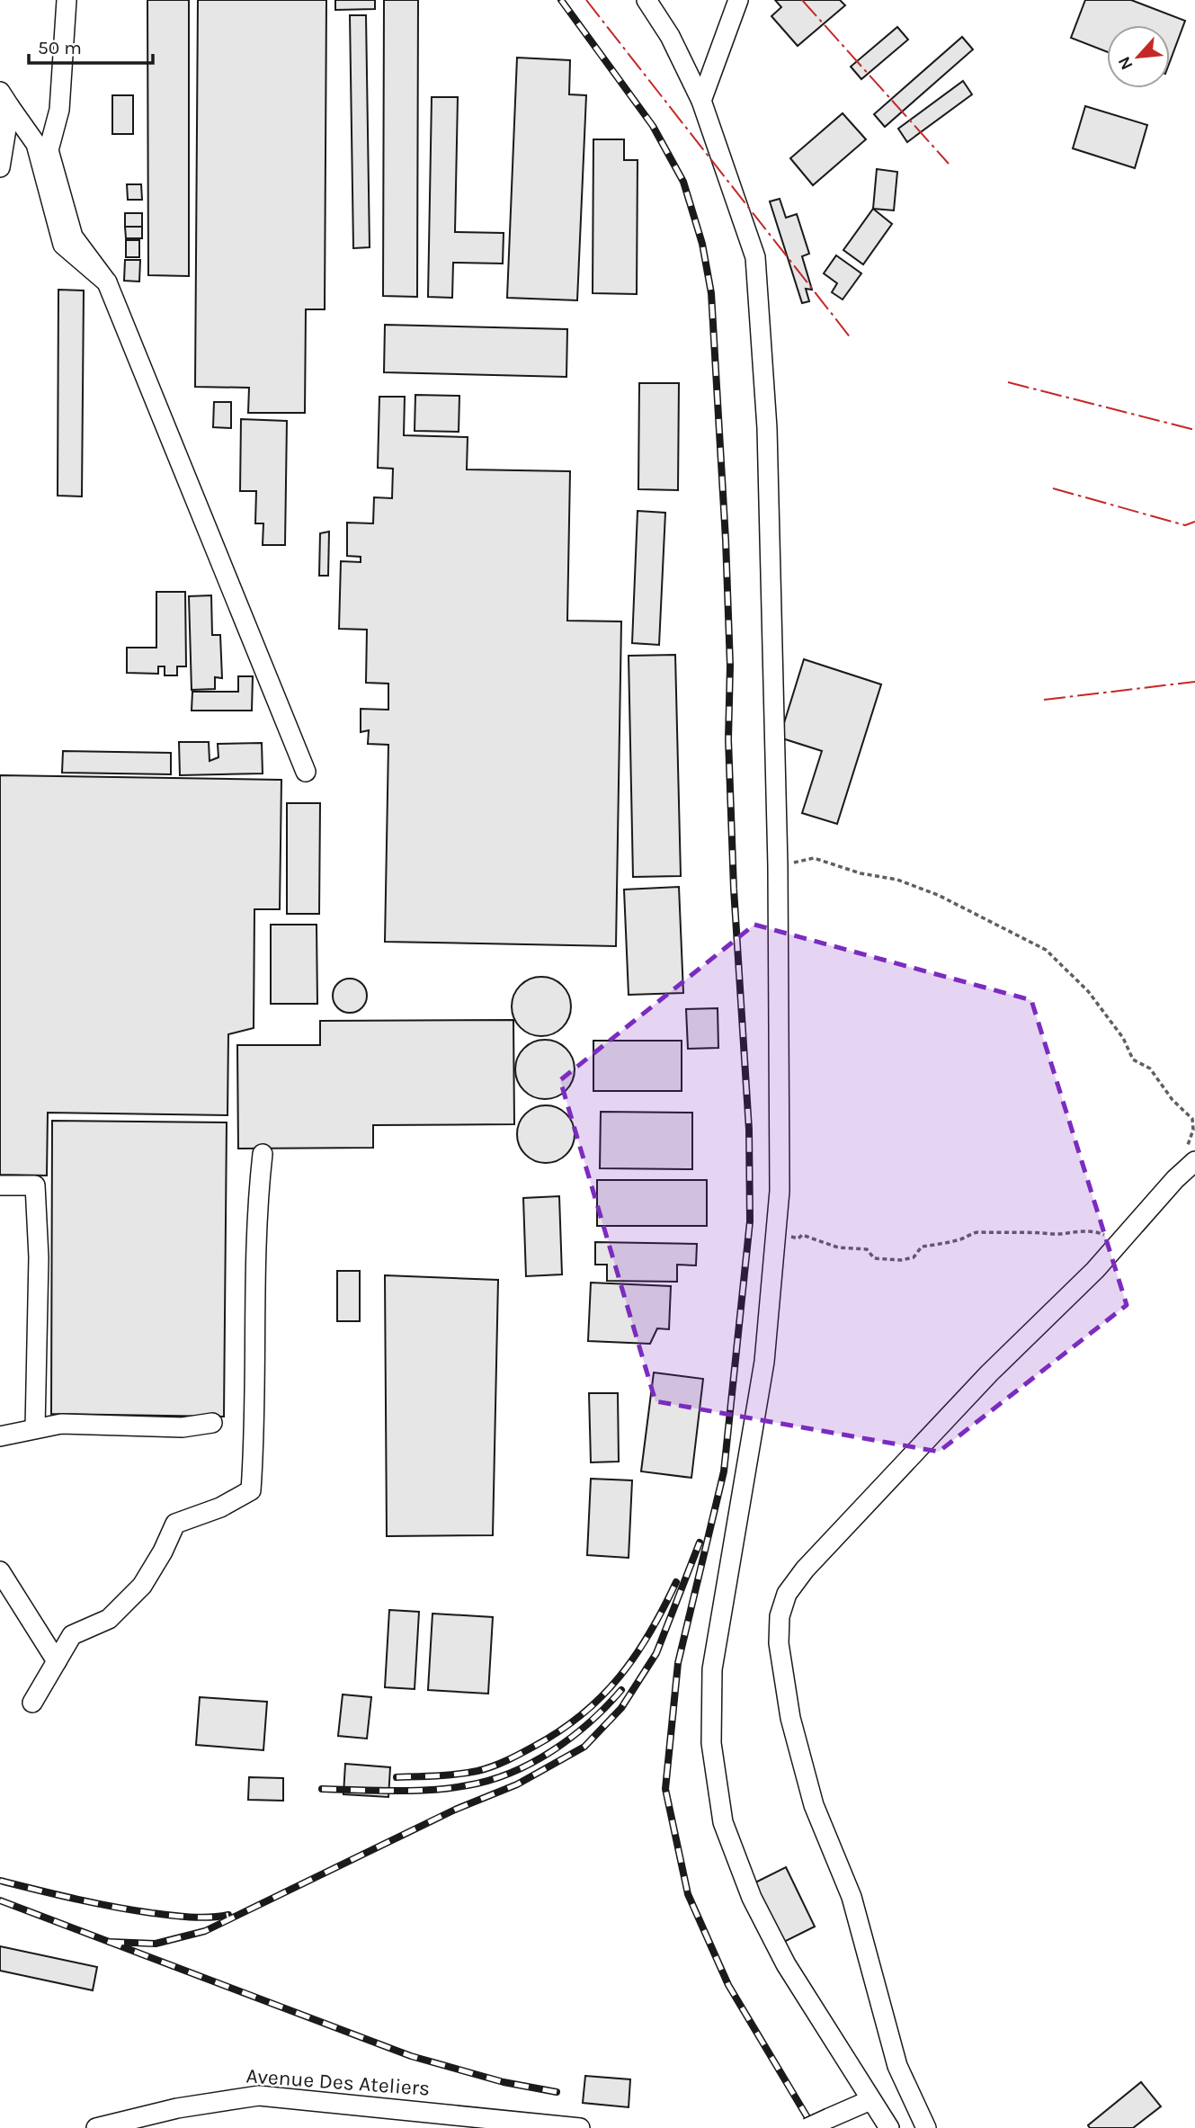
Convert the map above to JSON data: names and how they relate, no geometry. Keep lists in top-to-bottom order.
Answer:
{
  "streets": {
    "street": ["Avenue Des Ateliers"]
  },
  "scale_bar": "50 m",
  "north": "bottom left"
}
